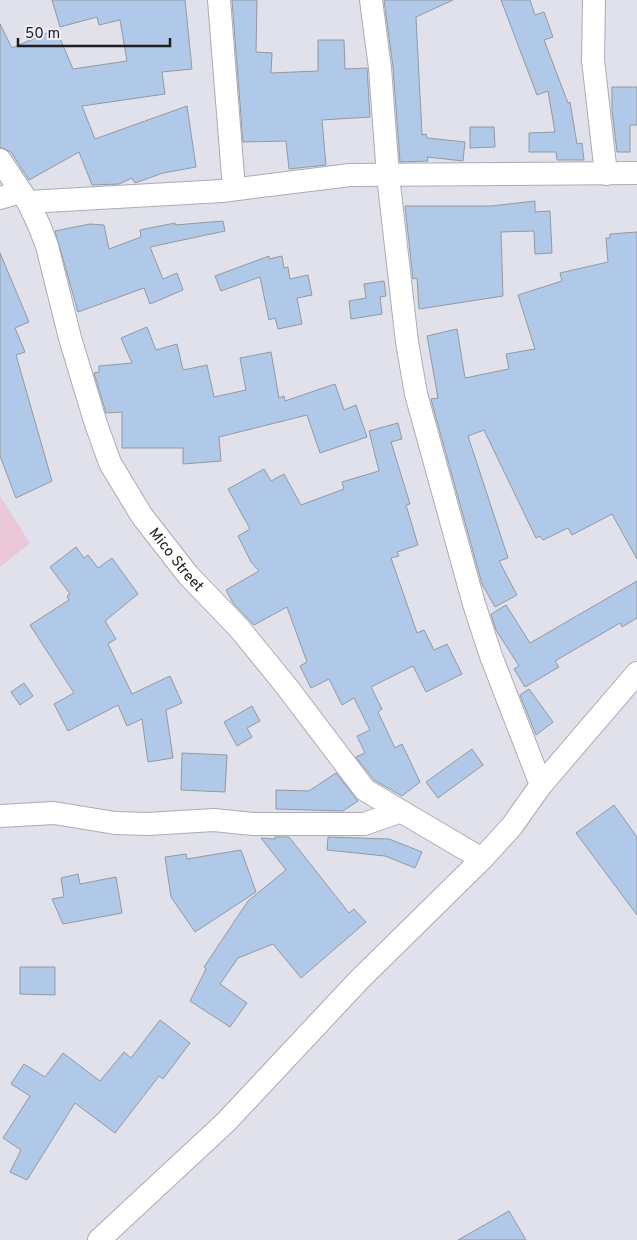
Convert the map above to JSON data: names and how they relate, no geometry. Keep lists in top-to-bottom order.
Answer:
{
  "streets": {
    "street": ["Mico Street"]
  },
  "scale_bar": "50 m"
}
